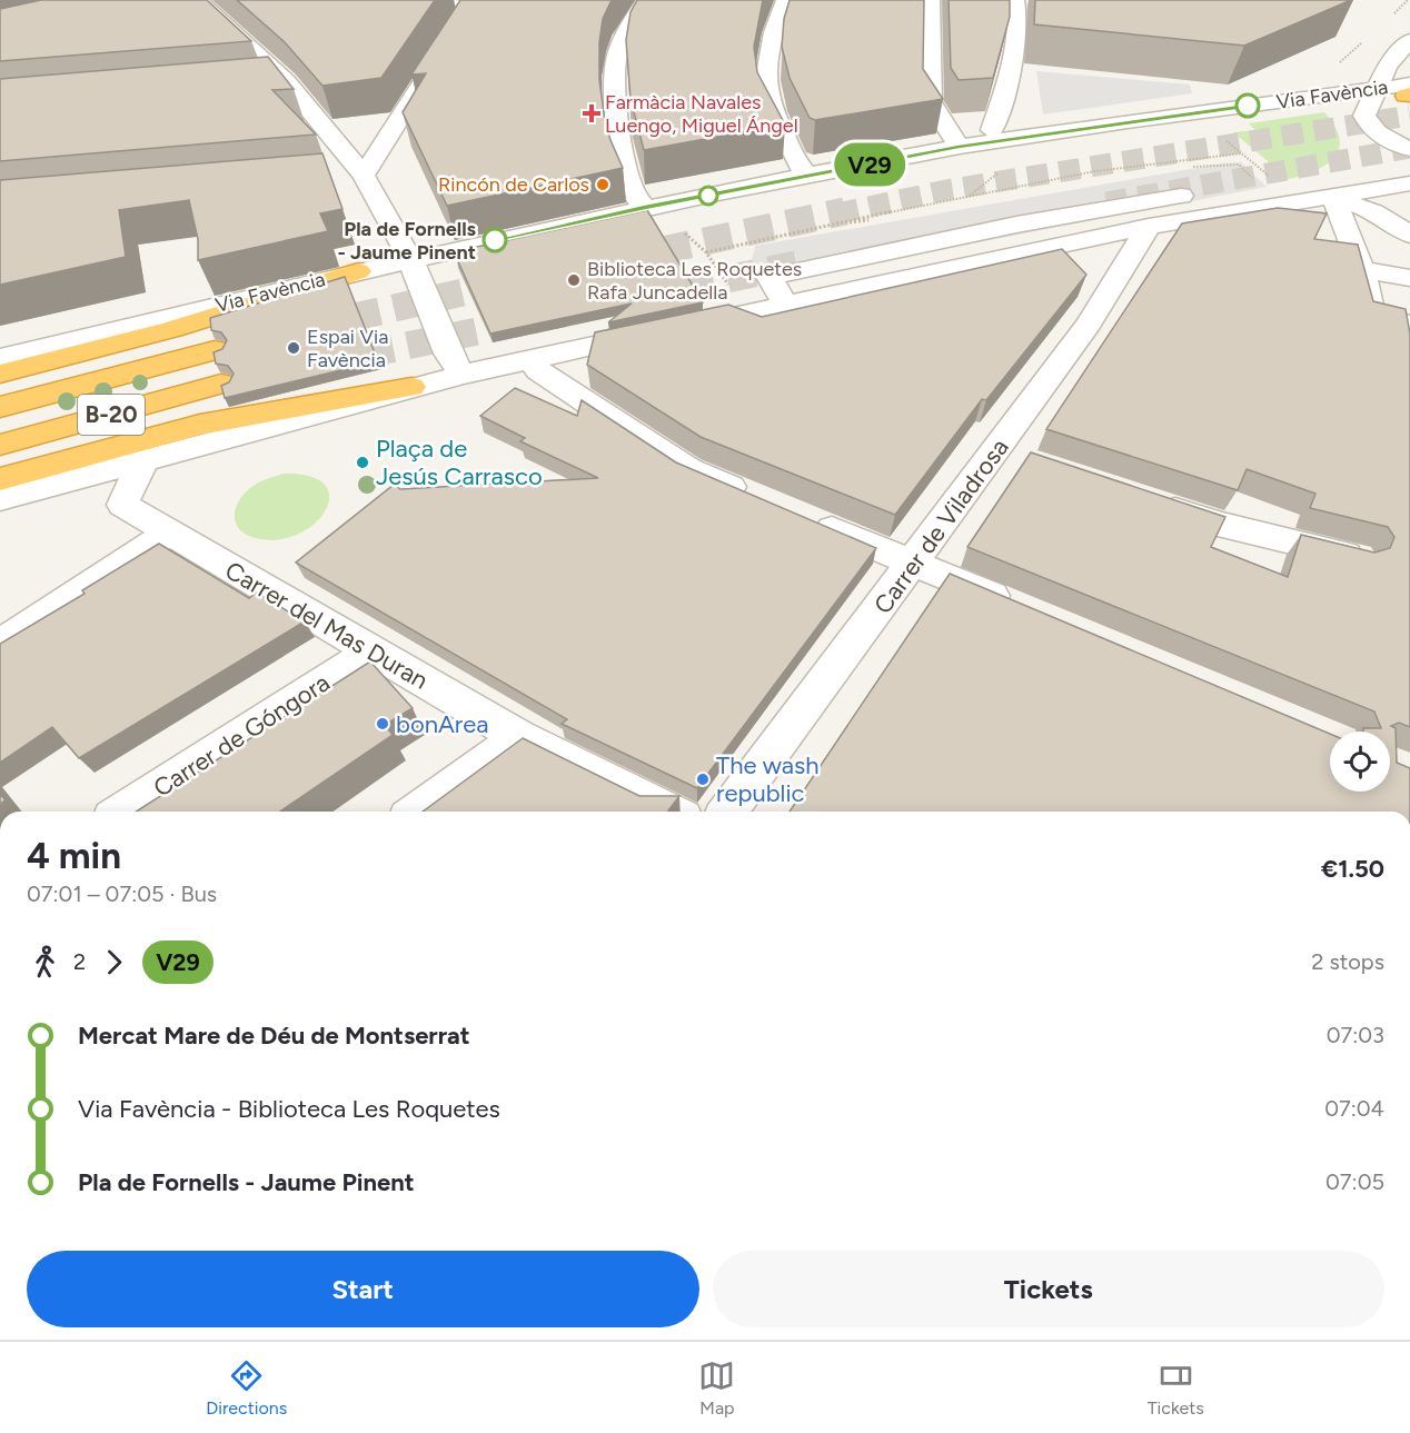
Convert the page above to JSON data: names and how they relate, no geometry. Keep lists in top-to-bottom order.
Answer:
{
  "streets": {
    "highway": ["B-20"],
    "street": [
      "Via Favència",
      "Carrer de Viladrosa",
      "Carrer del Mas Duran",
      "Carrer de Góngora"
    ]
  },
  "crossings": [
    ["Carrer del Mas Duran", "Carrer de Góngora"]
  ],
  "places": {
    "health": ["Farmàcia Navales Luengo, Miguel Ángel"],
    "other": [
      "Rincón de Carlos",
      "Pla de Fornells - Jaume Pinent",
      "Biblioteca Les Roquetes Rafa Juncadella",
      "Espai Via Favència",
      "Plaça de Jesús Carrasco",
      "bonArea",
      "The wash republic"
    ]
  },
  "lines": ["bus line V29"],
  "page": {
    "on_map": "V29",
    "heading": ["4 min", "07:01 – 07:05 · Bus", "€1.50"],
    "legs": ["2", "V29", "2 stops"],
    "list": [
      {
        "name": "Mercat Mare de Déu de Montserrat",
        "value": "07:03"
      },
      {
        "name": "Via Favència - Biblioteca Les Roquetes",
        "value": "07:04"
      },
      {
        "name": "Pla de Fornells - Jaume Pinent",
        "value": "07:05"
      }
    ],
    "buttons": ["Start", "Tickets"],
    "tabs": ["Directions", "Map", "Tickets"]
  }
}
